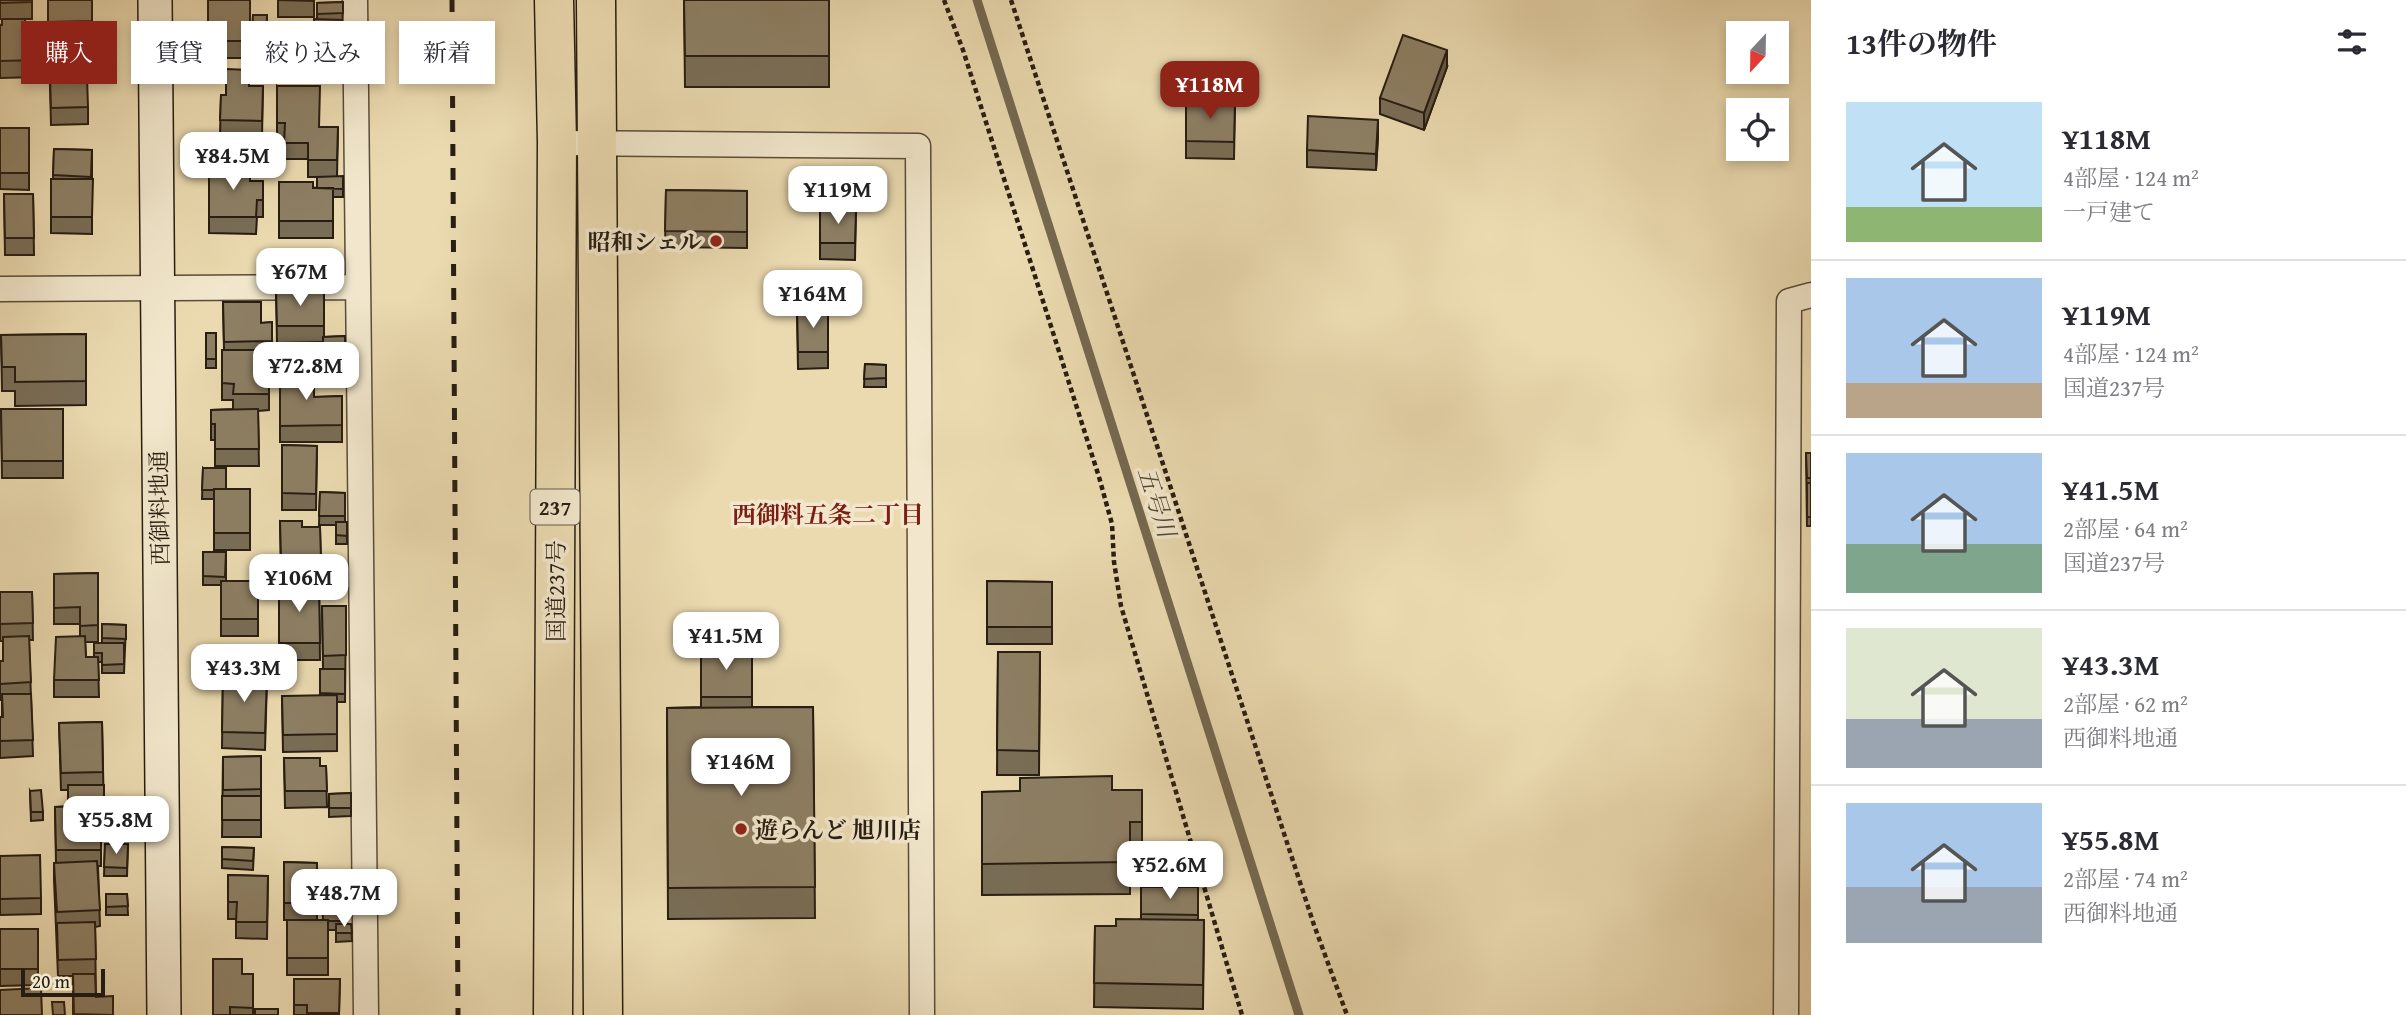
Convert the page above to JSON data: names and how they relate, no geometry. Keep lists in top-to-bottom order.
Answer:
{
  "streets": {
    "highway": ["237", "国道237号"],
    "street": ["西御料地通"]
  },
  "districts": ["西御料五条二丁目"],
  "water": ["五号川"],
  "places": ["昭和シェル", "遊らんど 旭川店"],
  "scale_bar": "20 m",
  "north": "bottom",
  "page": {
    "heading": "13件の物件",
    "chip": [
      "購入",
      "賃貸",
      "絞り込み",
      "新着"
    ],
    "price": [
      "¥118M",
      "¥84.5M",
      "¥119M",
      "¥67M",
      "¥164M",
      "¥72.8M",
      "¥106M",
      "¥41.5M",
      "¥43.3M",
      "¥146M",
      "¥55.8M",
      "¥52.6M",
      "¥48.7M"
    ],
    "list": [
      {
        "name": "¥118M",
        "note": "4部屋 · 124 m² · 一戸建て"
      },
      {
        "name": "¥119M",
        "note": "4部屋 · 124 m² · 国道237号"
      },
      {
        "name": "¥41.5M",
        "note": "2部屋 · 64 m² · 国道237号"
      },
      {
        "name": "¥43.3M",
        "note": "2部屋 · 62 m² · 西御料地通"
      },
      {
        "name": "¥55.8M",
        "note": "2部屋 · 74 m² · 西御料地通"
      }
    ],
    "scale": "20 m"
  }
}
